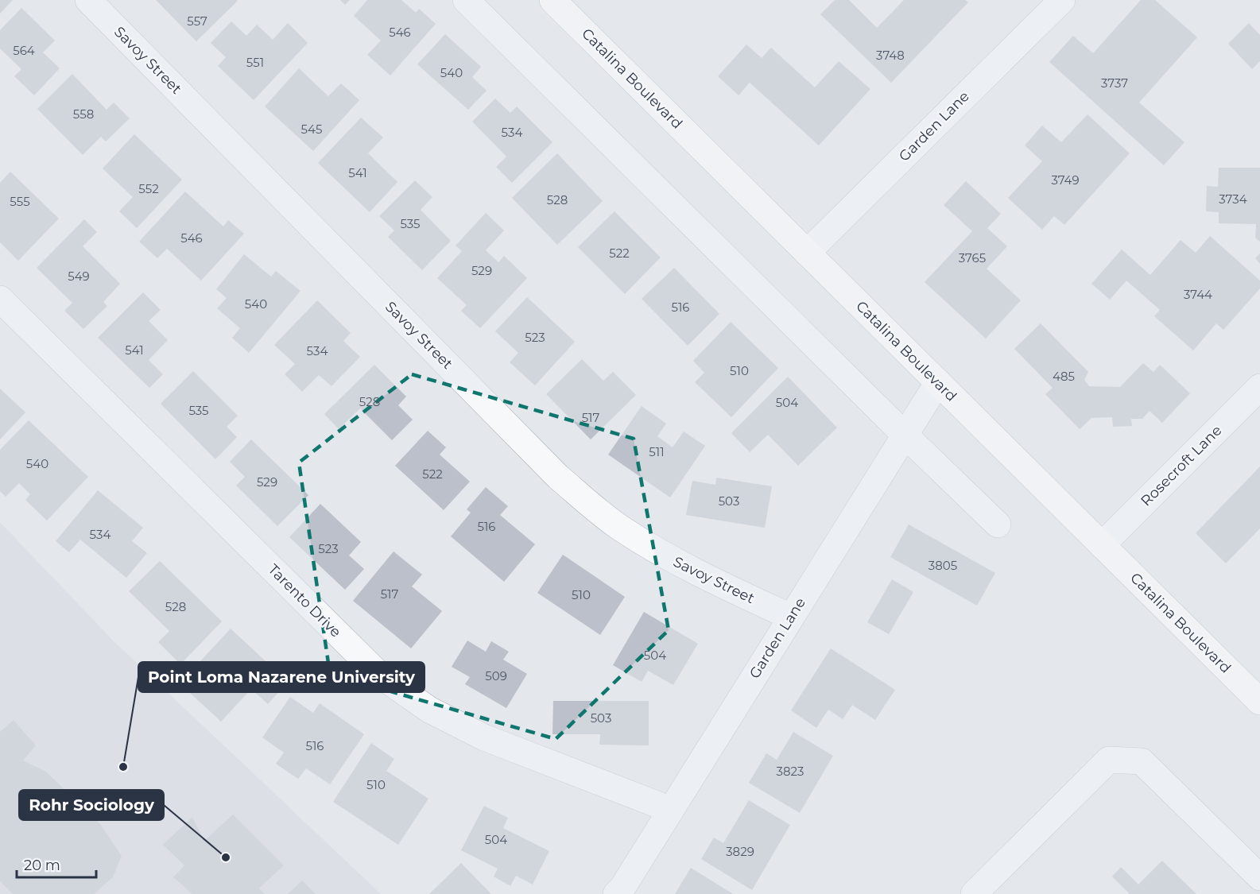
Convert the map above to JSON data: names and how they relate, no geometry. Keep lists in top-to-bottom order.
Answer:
{
  "streets": {
    "main road": ["Catalina Boulevard"],
    "street": [
      "Savoy Street",
      "Garden Lane",
      "Rosecroft Lane",
      "Tarento Drive"
    ]
  },
  "crossings": [
    ["Savoy Street", "Garden Lane"],
    ["Catalina Boulevard", "Garden Lane"],
    ["Catalina Boulevard", "Rosecroft Lane"],
    ["Garden Lane", "Tarento Drive"]
  ],
  "places": ["Point Loma Nazarene University", "Rohr Sociology"],
  "house_numbers": [
    "557",
    "546",
    "564",
    "3748",
    "551",
    "540",
    "3737",
    "558",
    "545",
    "534",
    "541",
    "3749",
    "552",
    "3734",
    "528",
    "555",
    "535",
    "546",
    "522",
    "3765",
    "529",
    "549",
    "3744",
    "540",
    "516",
    "523",
    "541",
    "534",
    "510",
    "485",
    "528",
    "504",
    "535",
    "517",
    "511",
    "540",
    "522",
    "529",
    "503",
    "516",
    "534",
    "523",
    "3805",
    "517",
    "510",
    "528",
    "504",
    "509",
    "503",
    "516",
    "3823",
    "510",
    "504",
    "3829"
  ],
  "scale_bar": "20 m"
}
